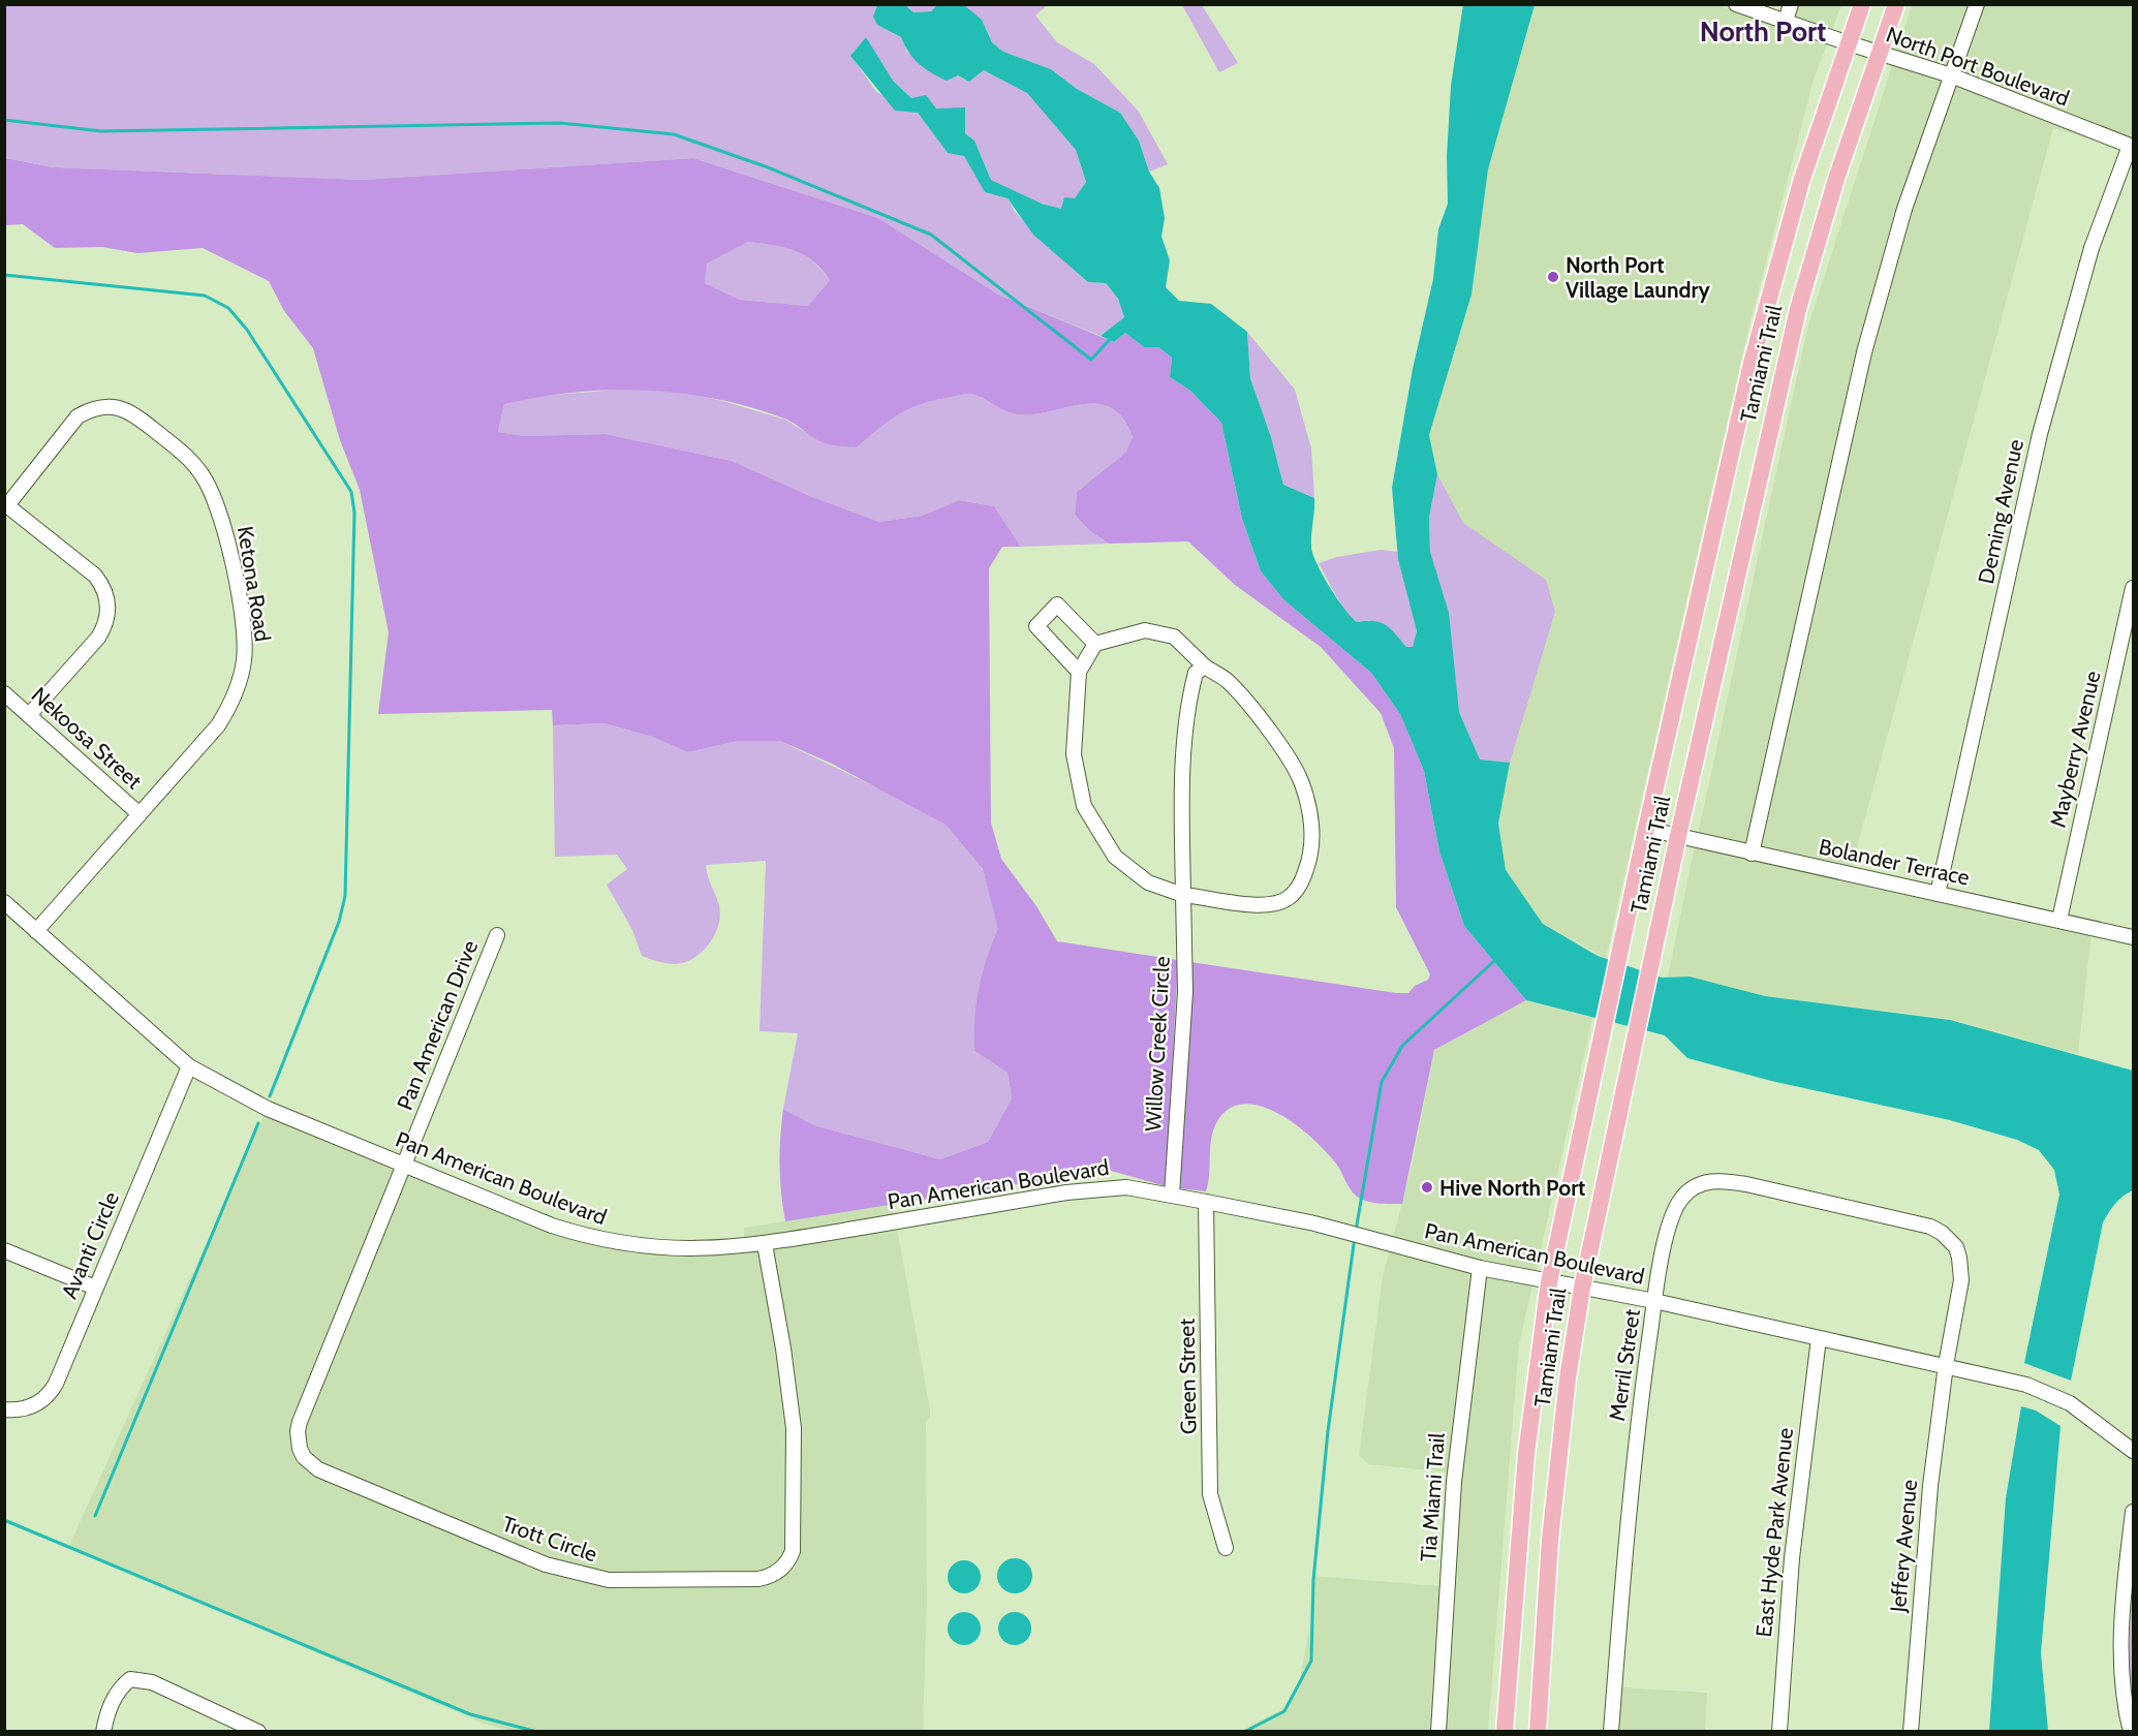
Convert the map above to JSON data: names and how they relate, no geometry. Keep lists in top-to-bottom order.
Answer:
{
  "streets": {
    "main road": ["Tamiami Trail"],
    "street": [
      "North Port Boulevard",
      "Deming Avenue",
      "Ketona Road",
      "Nekoosa Street",
      "Mayberry Avenue",
      "Bolander Terrace",
      "Pan American Drive",
      "Willow Creek Circle",
      "Pan American Boulevard",
      "Avanti Circle",
      "Merril Street",
      "Green Street",
      "Tia Miami Trail",
      "East Hyde Park Avenue",
      "Trott Circle",
      "Jeffery Avenue"
    ]
  },
  "crossings": [
    ["North Port Boulevard", "Tamiami Trail"],
    ["North Port Boulevard", "Deming Avenue"],
    ["Tamiami Trail", "Bolander Terrace"],
    ["Tamiami Trail", "Pan American Boulevard"],
    ["Deming Avenue", "Bolander Terrace"],
    ["Ketona Road", "Nekoosa Street"],
    ["Ketona Road", "Pan American Boulevard"],
    ["Mayberry Avenue", "Bolander Terrace"],
    ["Pan American Drive", "Pan American Boulevard"],
    ["Pan American Drive", "Trott Circle"],
    ["Willow Creek Circle", "Pan American Boulevard"],
    ["Pan American Boulevard", "Avanti Circle"],
    ["Pan American Boulevard", "Merril Street"],
    ["Pan American Boulevard", "Green Street"],
    ["Pan American Boulevard", "Tia Miami Trail"],
    ["Pan American Boulevard", "East Hyde Park Avenue"],
    ["Pan American Boulevard", "Trott Circle"],
    ["Pan American Boulevard", "Jeffery Avenue"],
    ["Merril Street", "Jeffery Avenue"]
  ],
  "districts": ["North Port"],
  "places": ["North Port Village Laundry", "Hive North Port"]
}
